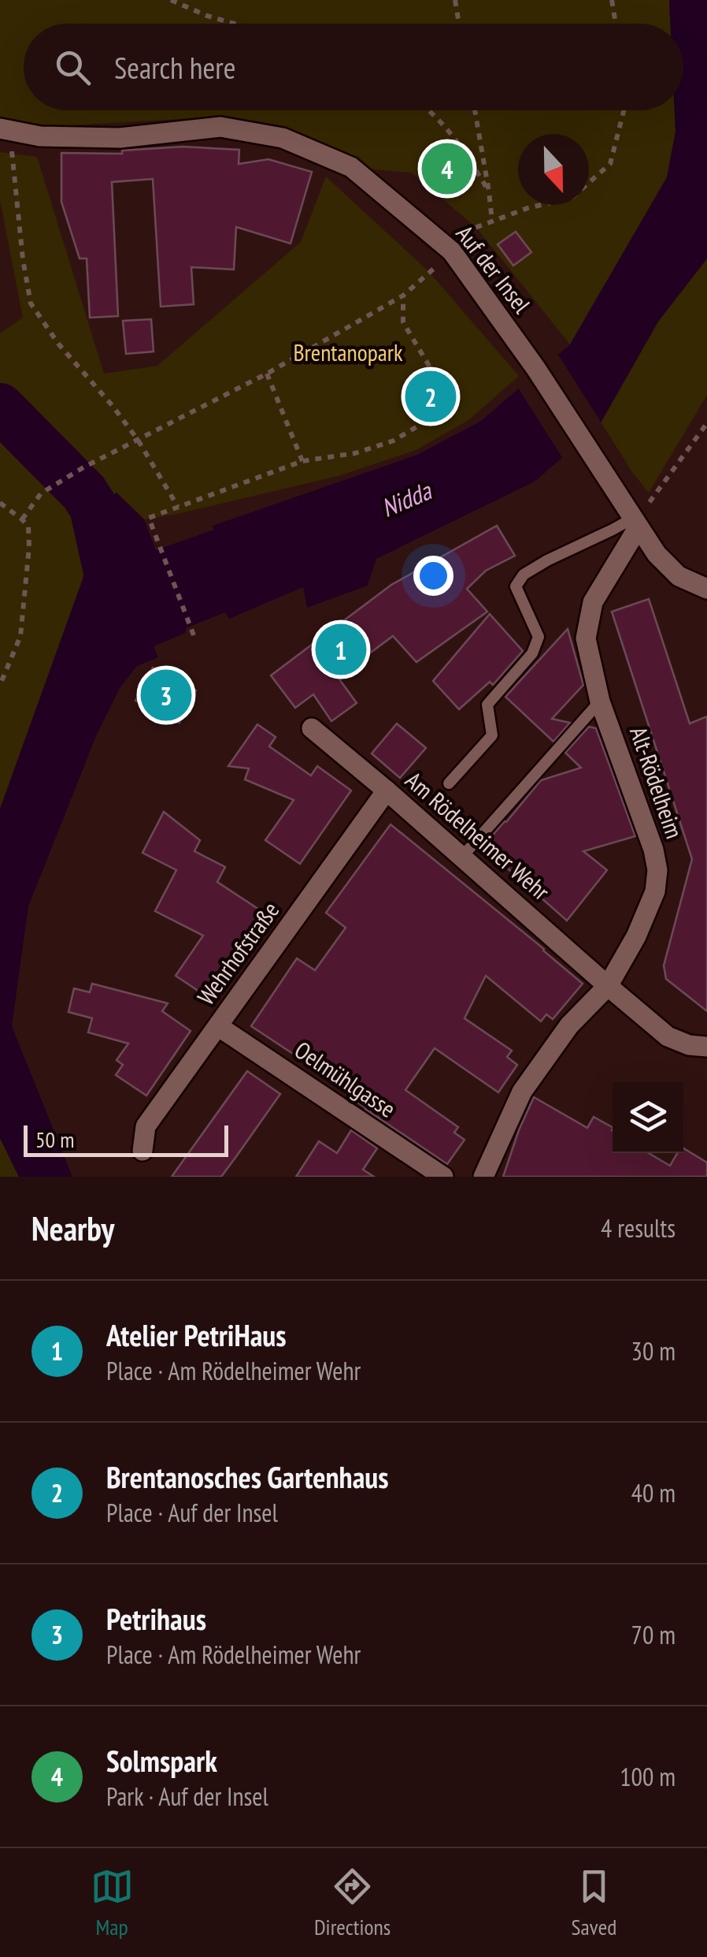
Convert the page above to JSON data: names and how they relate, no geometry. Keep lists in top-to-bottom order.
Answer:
{
  "streets": {
    "street": [
      "Auf der Insel",
      "Alt-Rödelheim",
      "Am Rödelheimer Wehr",
      "Wehrhofstraße",
      "Oelmühlgasse"
    ]
  },
  "crossings": [
    ["Auf der Insel", "Alt-Rödelheim"],
    ["Alt-Rödelheim", "Am Rödelheimer Wehr"],
    ["Am Rödelheimer Wehr", "Wehrhofstraße"],
    ["Wehrhofstraße", "Oelmühlgasse"]
  ],
  "water": ["Nidda"],
  "parks": ["Brentanopark"],
  "scale_bar": "50 m",
  "north": "bottom",
  "page": {
    "search": "Search here",
    "pins": [
      "4",
      "2",
      "1",
      "3"
    ],
    "scale": "50 m",
    "heading": ["Nearby", "4 results"],
    "list": [
      {
        "mark": "1",
        "name": "Atelier PetriHaus",
        "note": "Place · Am Rödelheimer Wehr",
        "value": "30 m"
      },
      {
        "mark": "2",
        "name": "Brentanosches Gartenhaus",
        "note": "Place · Auf der Insel",
        "value": "40 m"
      },
      {
        "mark": "3",
        "name": "Petrihaus",
        "note": "Place · Am Rödelheimer Wehr",
        "value": "70 m"
      },
      {
        "mark": "4",
        "name": "Solmspark",
        "note": "Park · Auf der Insel",
        "value": "100 m"
      }
    ],
    "nav": ["Map", "Directions", "Saved"]
  }
}
